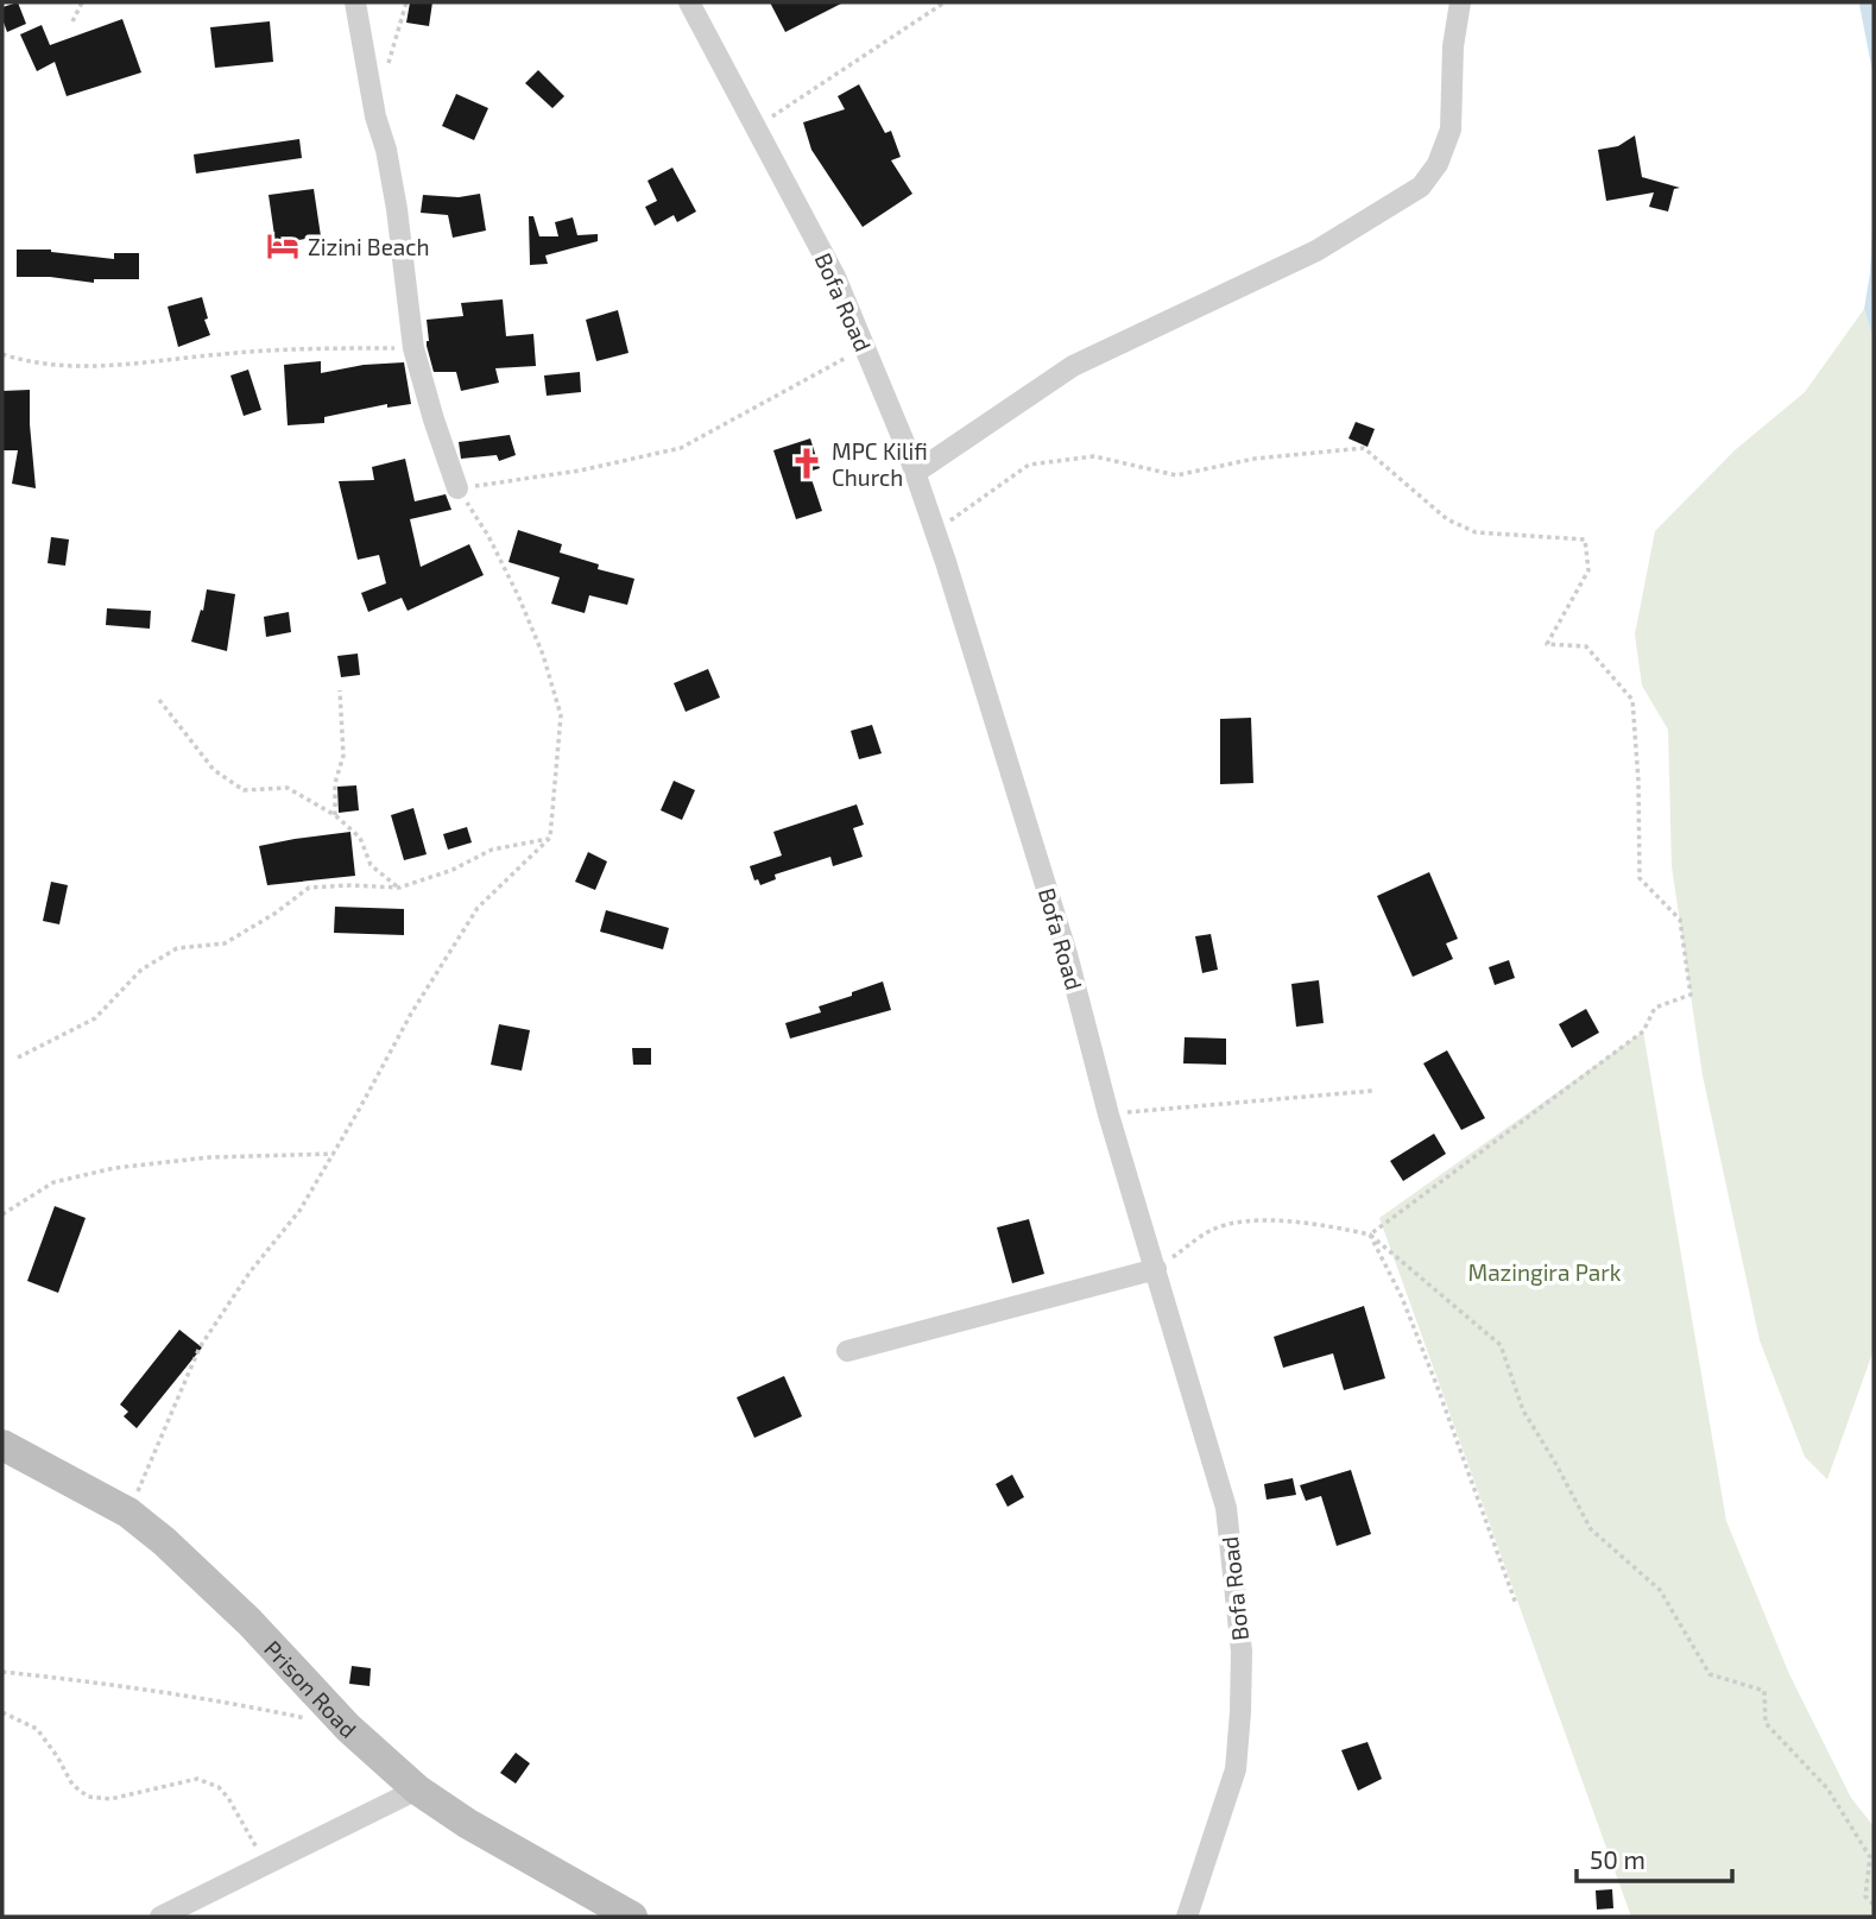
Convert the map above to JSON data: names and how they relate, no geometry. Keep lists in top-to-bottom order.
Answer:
{
  "streets": {
    "street": ["Bofa Road", "Prison Road"]
  },
  "parks": ["Mazingira Park"],
  "places": {
    "hotel": ["Zizini Beach"],
    "church": ["MPC Kilifi Church"]
  },
  "scale_bar": "50 m"
}
